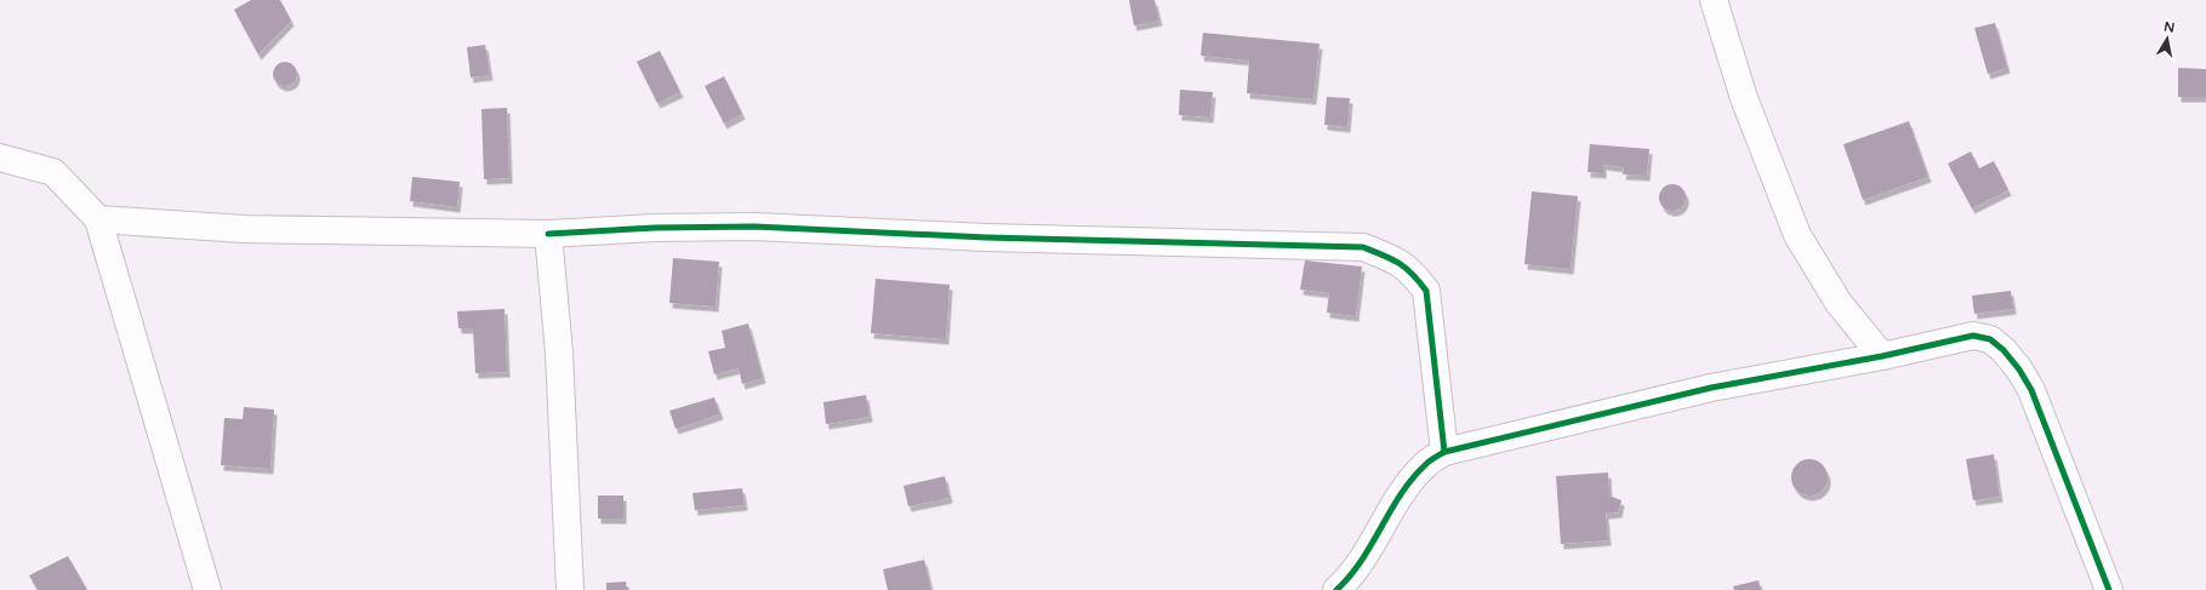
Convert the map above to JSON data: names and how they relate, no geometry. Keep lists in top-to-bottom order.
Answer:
{
  "north": "top"
}
